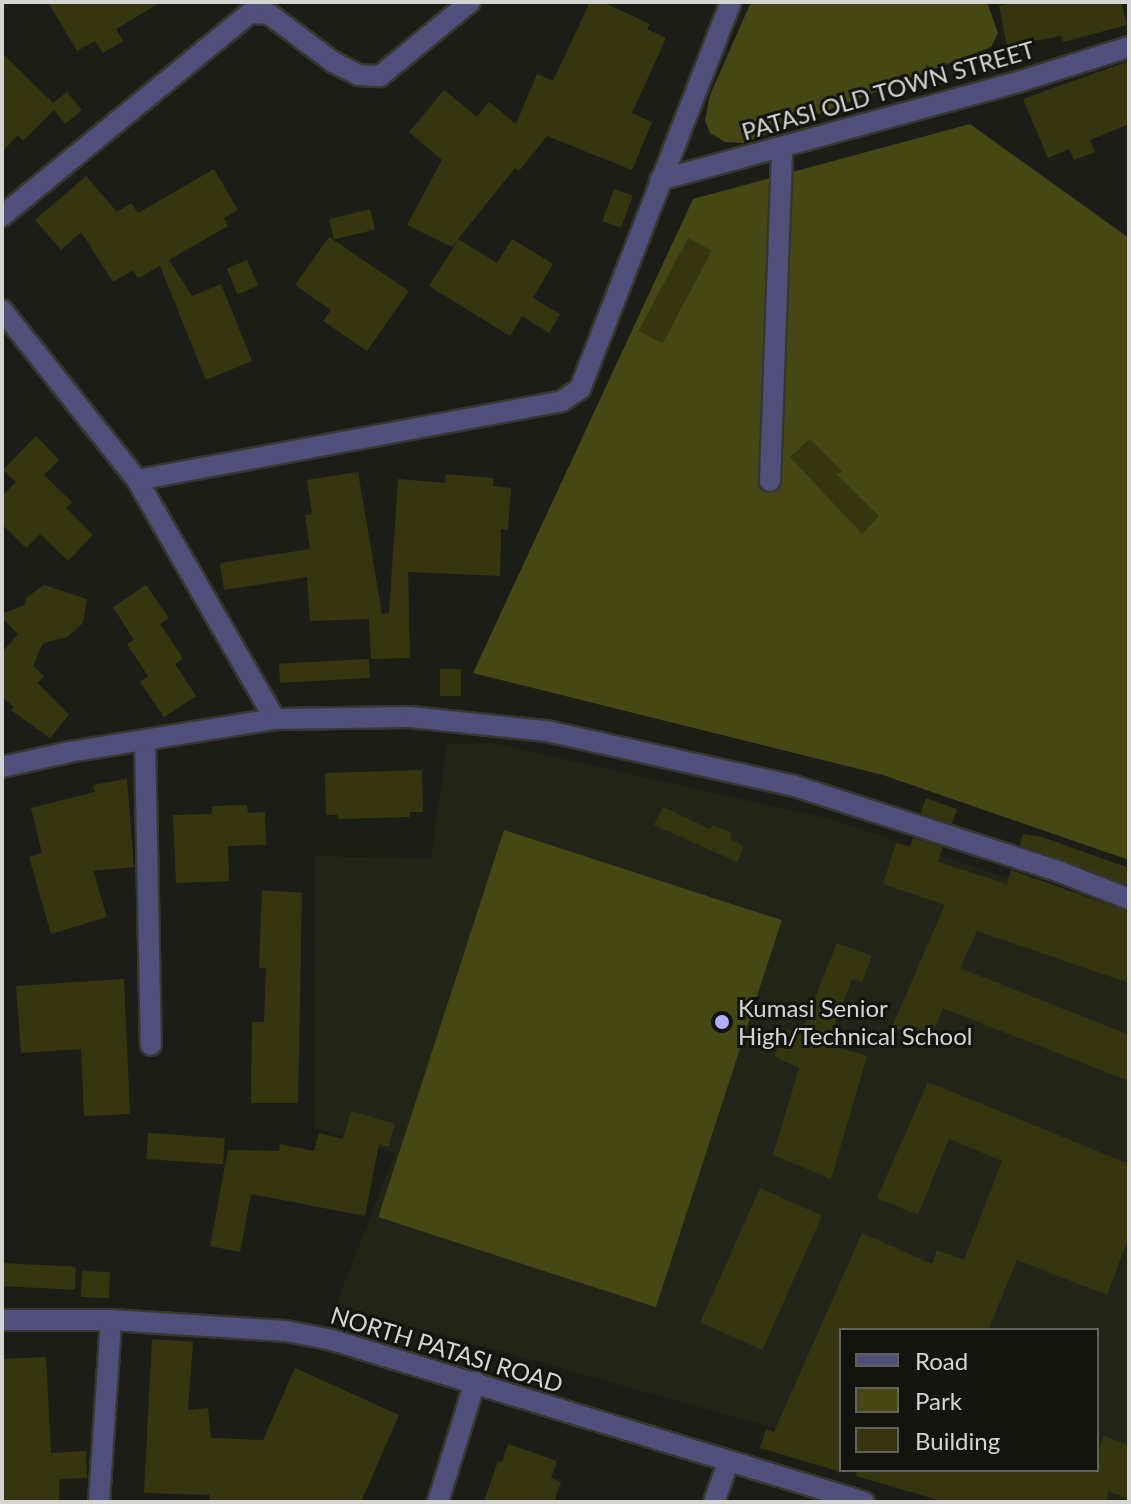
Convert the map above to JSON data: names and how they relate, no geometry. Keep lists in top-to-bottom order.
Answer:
{
  "streets": {
    "street": ["PATASI OLD TOWN STREET", "NORTH PATASI ROAD"]
  },
  "places": ["Kumasi Senior High/Technical School"],
  "legend": ["Road", "Park", "Building"]
}
